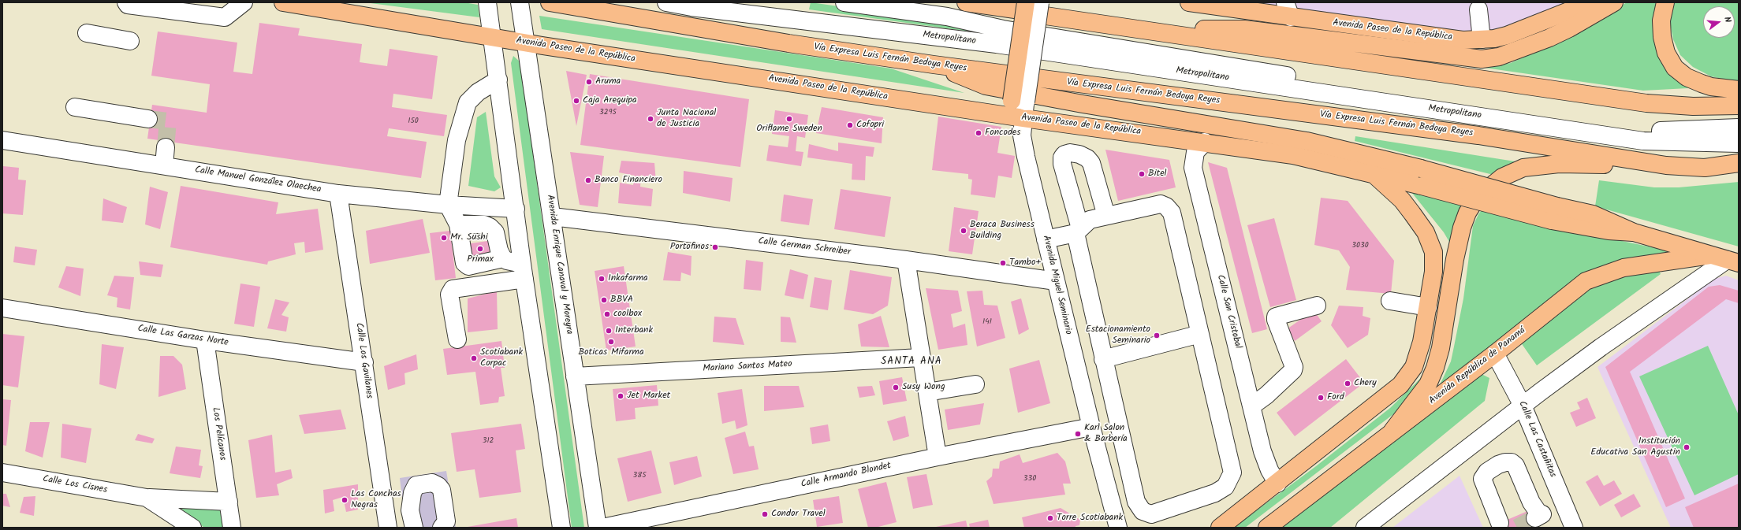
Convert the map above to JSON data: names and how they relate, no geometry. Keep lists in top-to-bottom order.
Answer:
{
  "streets": {
    "main road": ["Avenida Paseo de la República", "Vía Expresa Luis Fernán Bedoya Reyes", "Avenida República de Panamá"],
    "street": [
      "Metropolitano",
      "Calle Manuel González Olaechea",
      "Calle German Schreiber",
      "Avenida Enrique Canaval y Moreyra",
      "Avenida Miguel Seminario",
      "Calle San Cristobal",
      "Calle Las Garzas Norte",
      "Calle Los Gavilanes",
      "Mariano Santos Mateo",
      "Los Pelícanos",
      "Calle Las Castañitas",
      "Calle Armando Blondet",
      "Calle Los Cisnes"
    ]
  },
  "crossings": [
    ["Avenida Paseo de la República", "Avenida Enrique Canaval y Moreyra"],
    ["Avenida Paseo de la República", "Avenida Miguel Seminario"],
    ["Avenida Paseo de la República", "Calle San Cristobal"],
    ["Calle Manuel González Olaechea", "Calle Los Gavilanes"],
    ["Calle German Schreiber", "Avenida Enrique Canaval y Moreyra"],
    ["Calle German Schreiber", "Avenida Miguel Seminario"],
    ["Avenida Enrique Canaval y Moreyra", "Mariano Santos Mateo"],
    ["Avenida Miguel Seminario", "Calle Armando Blondet"],
    ["Calle Las Garzas Norte", "Calle Los Gavilanes"],
    ["Calle Las Garzas Norte", "Los Pelícanos"],
    ["Avenida República de Panamá", "Calle Las Castañitas"],
    ["Los Pelícanos", "Calle Los Cisnes"]
  ],
  "districts": ["SANTA ANA"],
  "places": [
    "Aruma",
    "Caja Arequipa",
    "Junta Nacional de Justicia",
    "Oriflame Sweden",
    "Cofopri",
    "Foncodes",
    "Bitel",
    "Banco Financiero",
    "Beraca Business Building",
    "Mr. Sushi",
    "Portofinos",
    "Primax",
    "Tambo+",
    "Inkafarma",
    "BBVA",
    "coolbox",
    "Interbank",
    "Estacionamiento Seminario",
    "Boticas Mifarma",
    "Scotiabank Corpac",
    "Chery",
    "Susy Wong",
    "Jet Market",
    "Ford",
    "Karl Salon & Barbería",
    "Institución Educativa San Agustin",
    "Las Conchas Negras",
    "Condor Travel",
    "Torre Scotiabank"
  ],
  "house_numbers": [
    "3295",
    "150",
    "3030",
    "141",
    "312",
    "385",
    "330"
  ],
  "north": "right"
}
